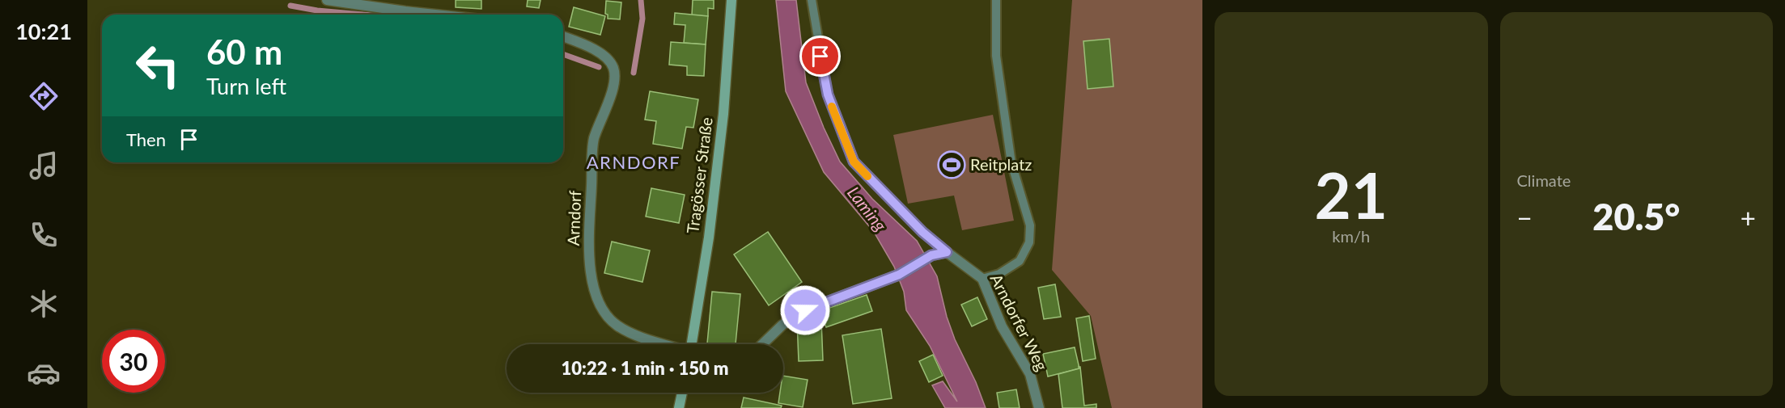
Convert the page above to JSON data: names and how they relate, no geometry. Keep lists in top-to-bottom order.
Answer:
{
  "streets": {
    "main road": ["Tragösser Straße"],
    "street": ["Arndorf", "Arndorfer Weg"]
  },
  "districts": ["ARNDORF"],
  "water": ["Laming"],
  "places": {
    "sports": ["Reitplatz"]
  },
  "page": {
    "tabs": "10:21",
    "tile": [
      ["21", "km/h"],
      "Climate"
    ],
    "turn": ["60 m", "Turn left"],
    "then": "Then",
    "heat": ["−", "20.5°", "+"],
    "limit": "30",
    "trip": "10:22 · 1 min · 150 m"
  }
}
